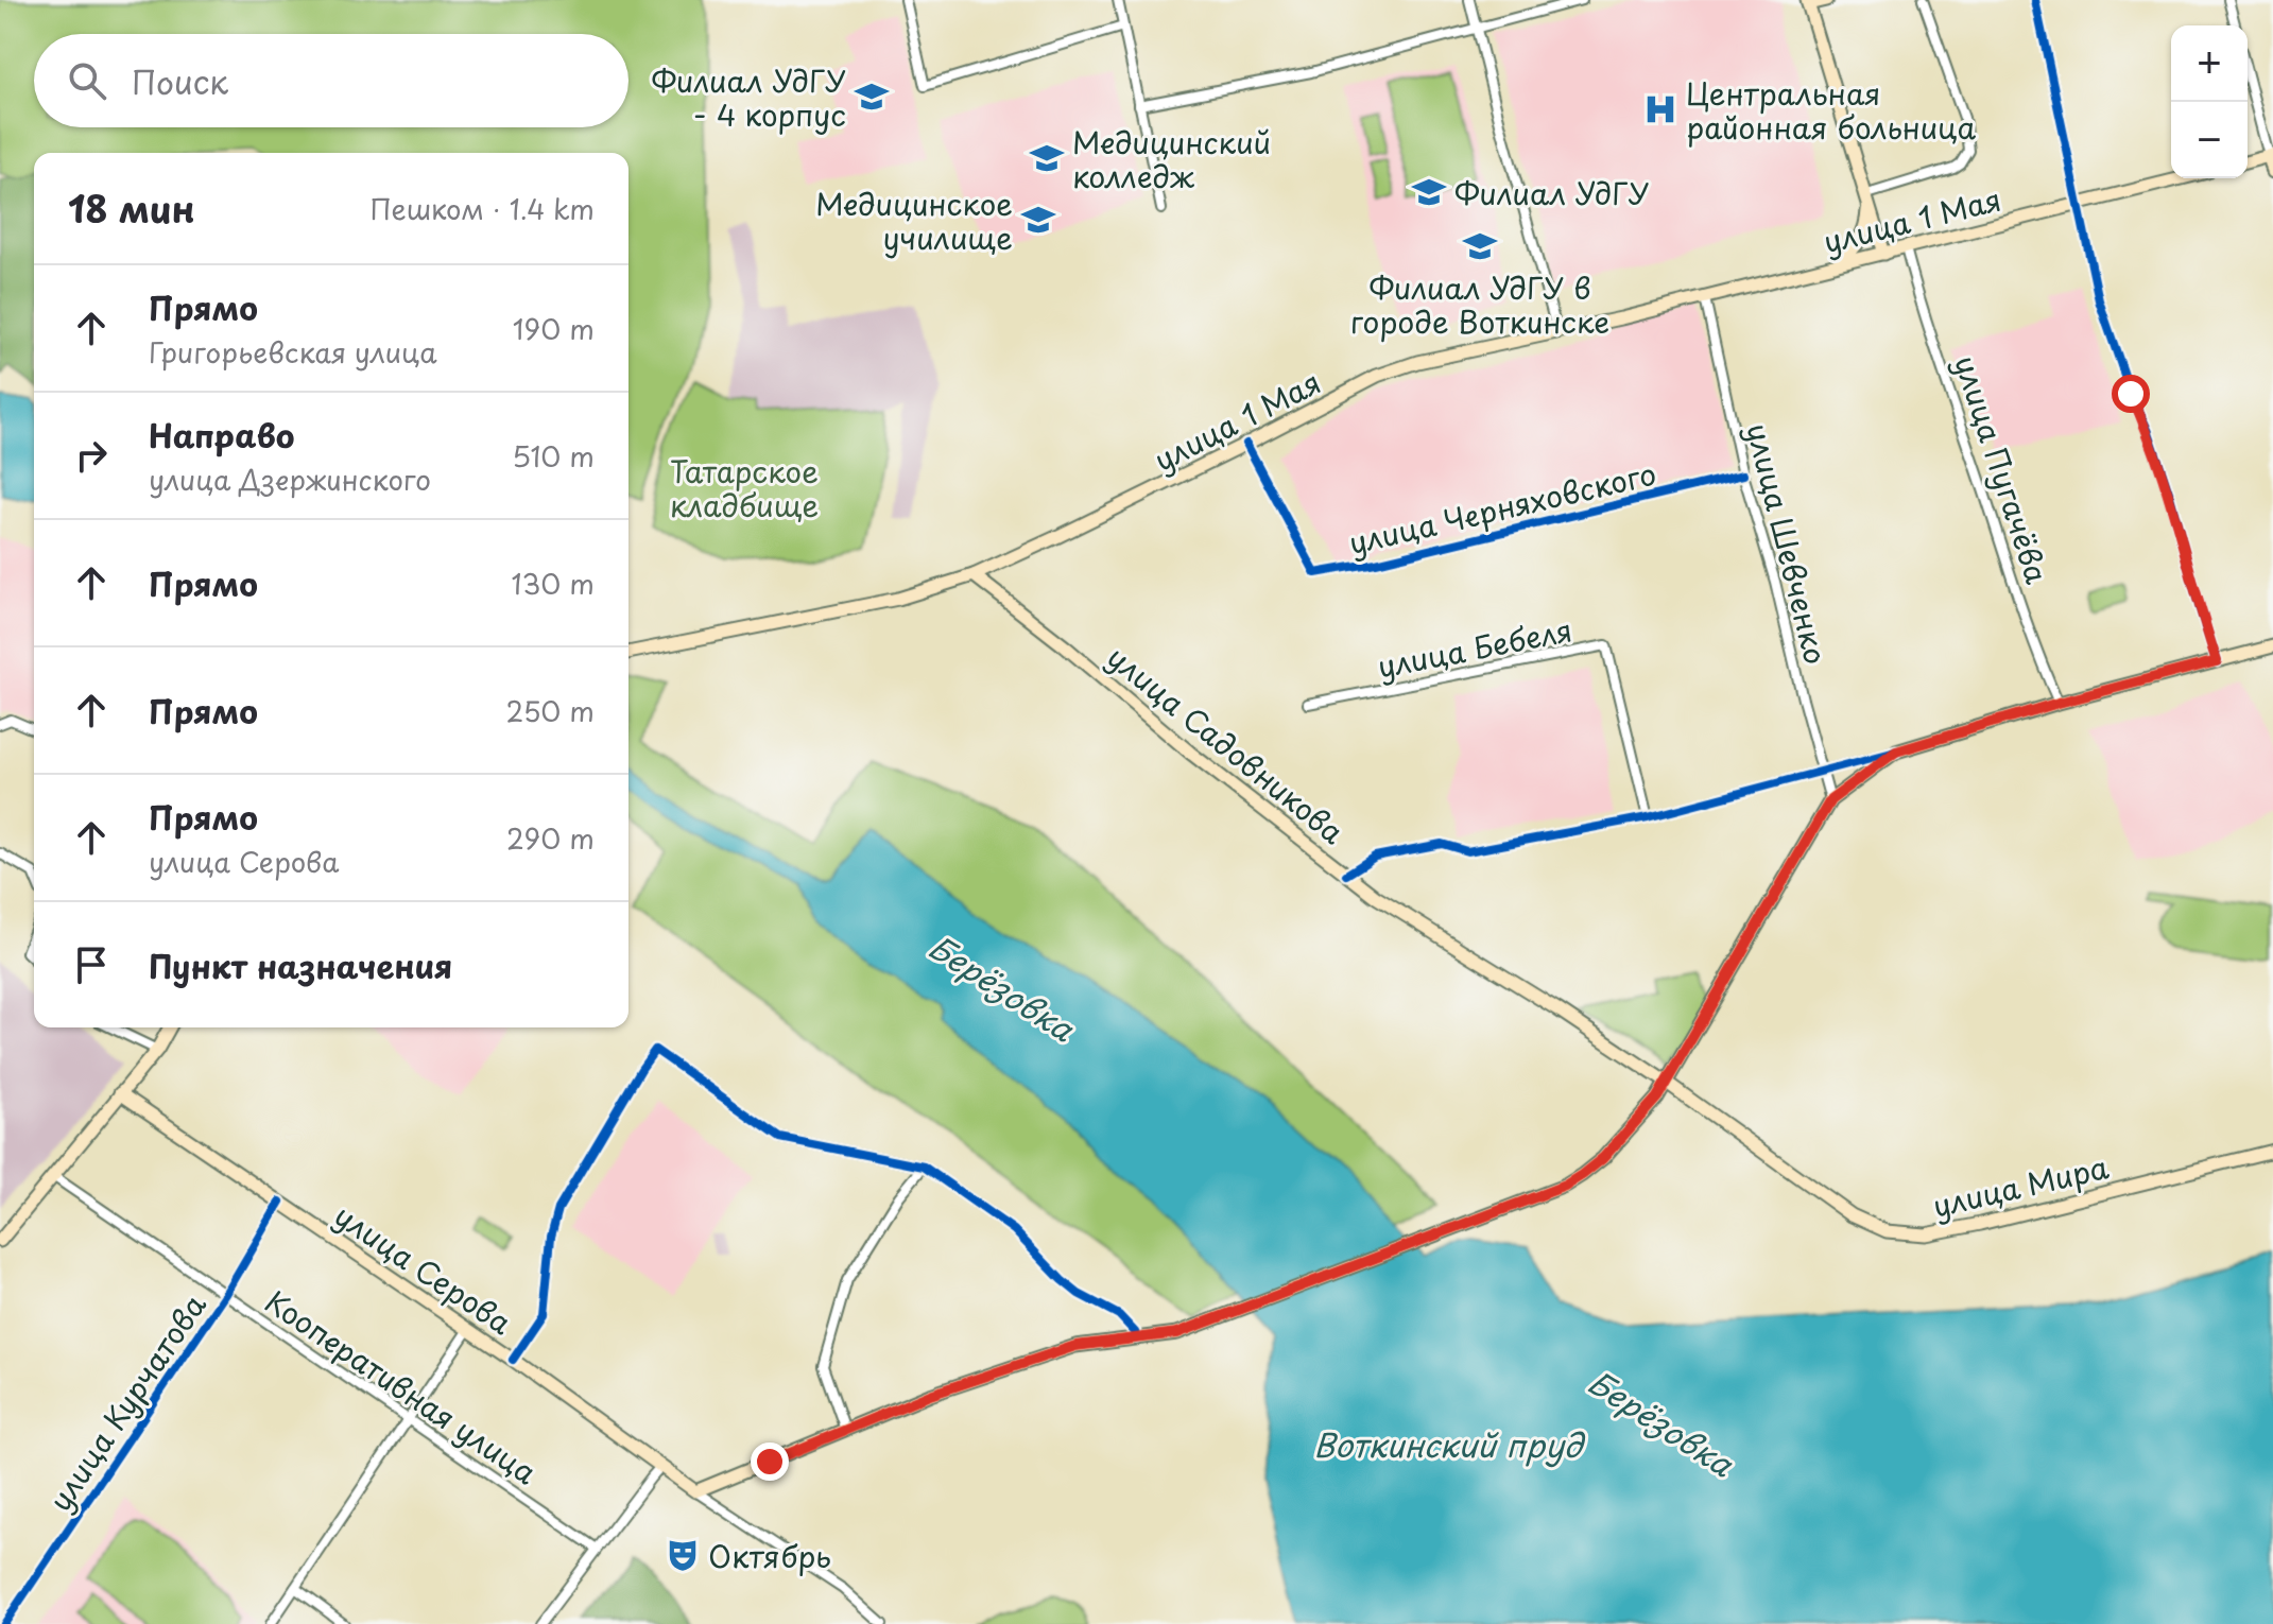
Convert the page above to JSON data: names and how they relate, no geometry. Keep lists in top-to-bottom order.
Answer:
{
  "streets": {
    "main road": [
      "улица 1 Мая",
      "улица Садовникова",
      "улица Мира",
      "улица Серова"
    ],
    "street": [
      "улица Пугачёва",
      "улица Черняховского",
      "улица Шевченко",
      "улица Бебеля",
      "Кооперативная улица",
      "улица Курчатова"
    ]
  },
  "crossings": [
    ["улица 1 Мая", "улица Пугачёва"],
    ["улица 1 Мая", "улица Черняховского"],
    ["улица 1 Мая", "улица Шевченко"],
    ["улица 1 Мая", "улица Садовникова"],
    ["улица Черняховского", "улица Шевченко"],
    ["улица Садовникова", "улица Мира"],
    ["улица Серова", "улица Курчатова"],
    ["Кооперативная улица", "улица Курчатова"]
  ],
  "water": ["Берёзовка", "Воткинский пруд"],
  "parks": ["Татарское кладбище"],
  "places": {
    "school or university": [
      "Филиал УдГУ - 4 корпус",
      "Медицинский колледж",
      "Филиал УдГУ",
      "Медицинское училище",
      "Филиал УдГУ в городе Воткинске"
    ],
    "hospital": ["Центральная районная больница"],
    "theatre": ["Октябрь"]
  },
  "page": {
    "map_buttons": ["+", "−"],
    "search": "Поиск",
    "heading": ["18 мин", "Пешком · 1.4 km"],
    "list": [
      ["Прямо", "Григорьевская улица", "190 m"],
      ["Направо", "улица Дзержинского", "510 m"],
      ["Прямо", "130 m"],
      ["Прямо", "250 m"],
      ["Прямо", "улица Серова", "290 m"],
      "Пункт назначения"
    ]
  }
}
